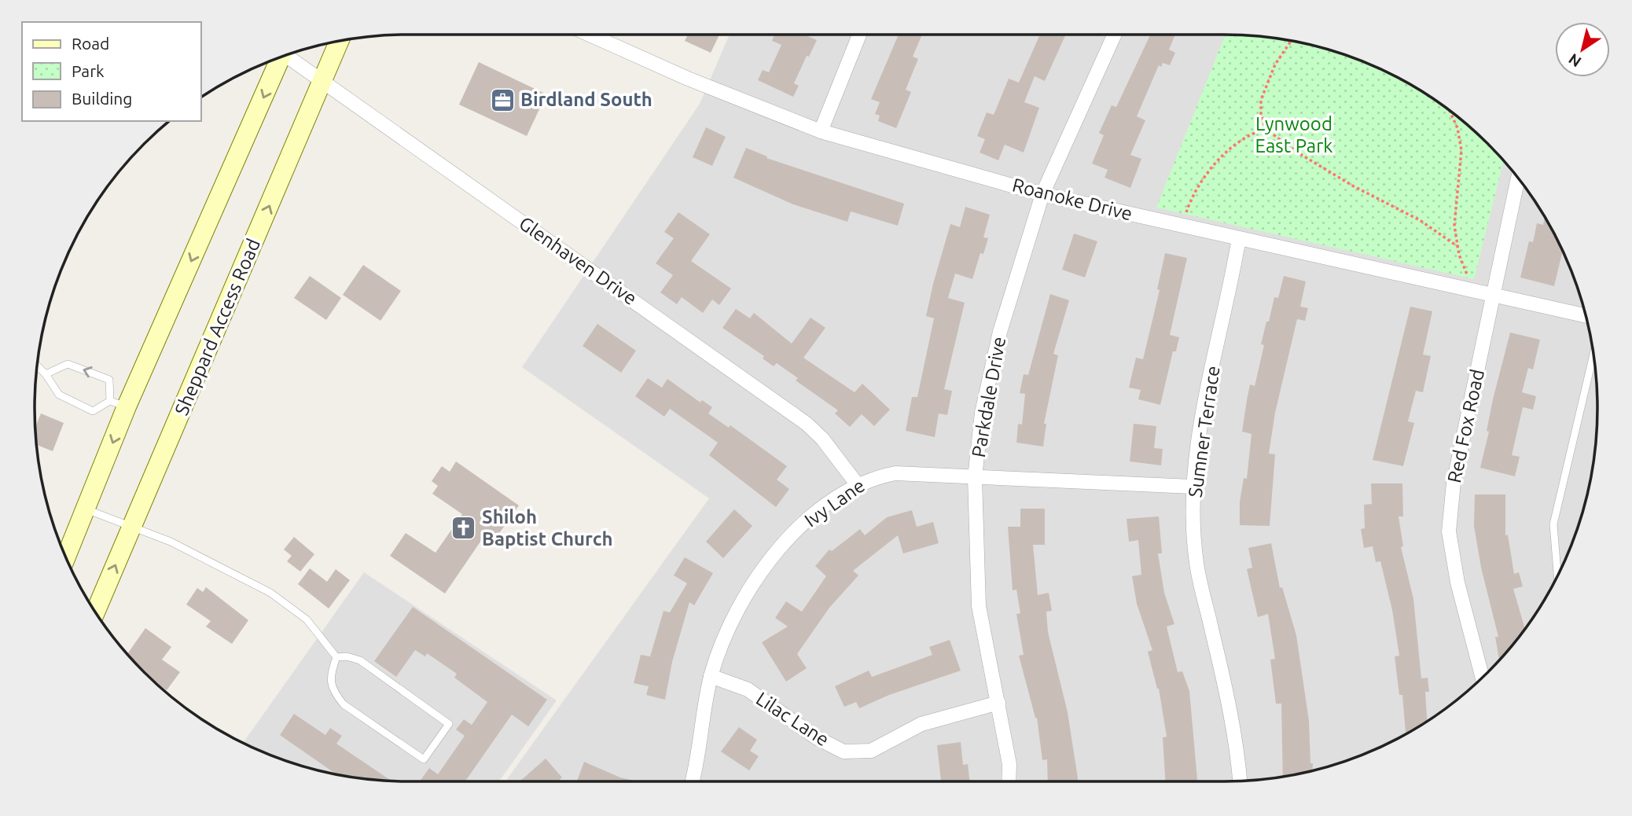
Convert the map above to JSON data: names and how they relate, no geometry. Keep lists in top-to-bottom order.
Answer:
{
  "streets": {
    "main road": ["Sheppard Access Road"],
    "street": [
      "Roanoke Drive",
      "Glenhaven Drive",
      "Parkdale Drive",
      "Red Fox Road",
      "Sumner Terrace",
      "Ivy Lane",
      "Lilac Lane"
    ]
  },
  "crossings": [
    ["Roanoke Drive", "Parkdale Drive"],
    ["Roanoke Drive", "Red Fox Road"],
    ["Roanoke Drive", "Sumner Terrace"],
    ["Glenhaven Drive", "Sheppard Access Road"],
    ["Glenhaven Drive", "Ivy Lane"],
    ["Parkdale Drive", "Ivy Lane"],
    ["Parkdale Drive", "Lilac Lane"],
    ["Sumner Terrace", "Ivy Lane"],
    ["Ivy Lane", "Lilac Lane"]
  ],
  "parks": ["Lynwood East Park"],
  "places": {
    "office": ["Birdland South"],
    "church": ["Shiloh Baptist Church"]
  },
  "legend": ["Road", "Park", "Building"],
  "north": "bottom left"
}
